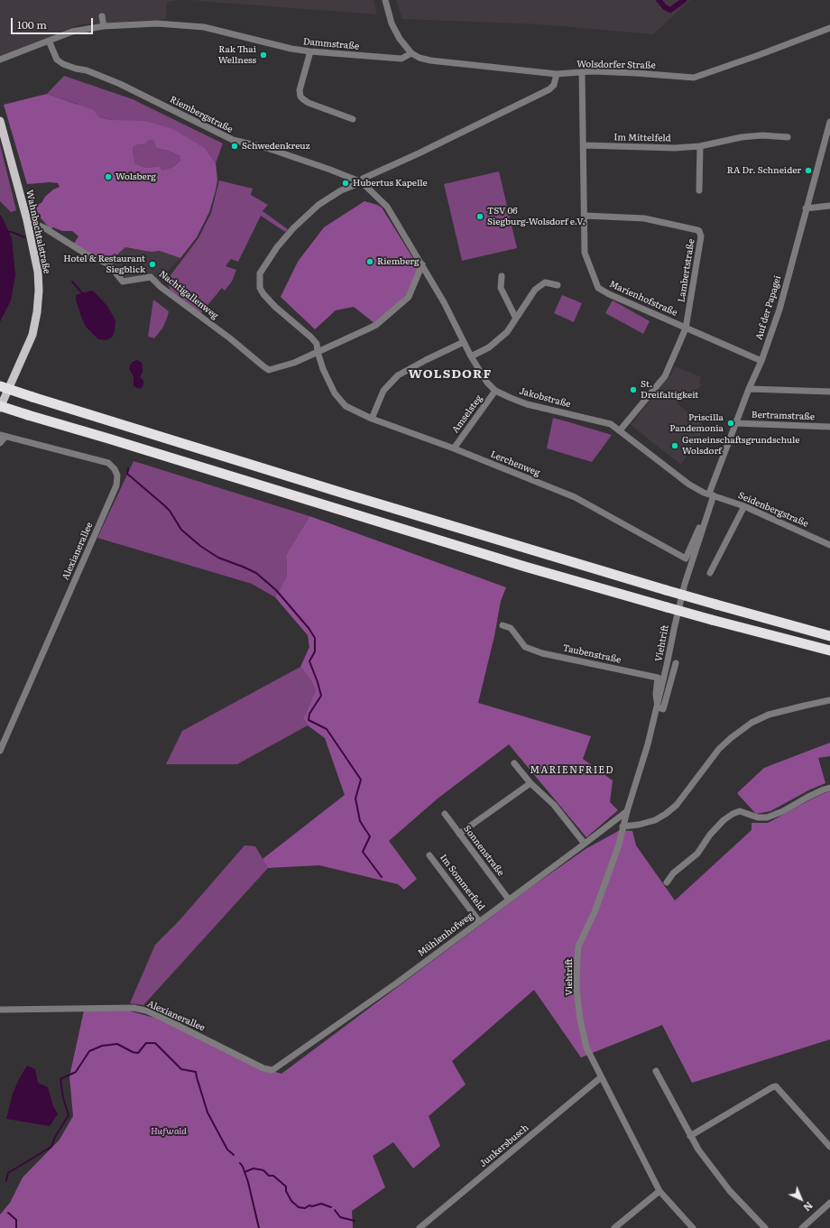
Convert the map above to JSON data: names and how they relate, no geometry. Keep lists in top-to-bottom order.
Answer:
{
  "streets": {
    "main road": ["Wahnbachtalstraße"],
    "street": [
      "Dammstraße",
      "Wolsdorfer Straße",
      "Riembergstraße",
      "Im Mittelfeld",
      "Lambertstraße",
      "Nachtigallenweg",
      "Marienhofstraße",
      "Auf der Papagei",
      "Jakobstraße",
      "Amselsteg",
      "Bertramstraße",
      "Lerchenweg",
      "Seidenbergstraße",
      "Alexianerallee",
      "Viehtrift",
      "Taubenstraße",
      "Sonnenstraße",
      "Im Sommerfeld",
      "Mühlenhofweg",
      "Junkersbusch"
    ]
  },
  "crossings": [
    ["Dammstraße", "Riembergstraße"],
    ["Wolsdorfer Straße", "Marienhofstraße"],
    ["Riembergstraße", "Jakobstraße"],
    ["Riembergstraße", "Lerchenweg"],
    ["Im Mittelfeld", "Marienhofstraße"],
    ["Wahnbachtalstraße", "Nachtigallenweg"],
    ["Lambertstraße", "Marienhofstraße"],
    ["Lambertstraße", "Jakobstraße"],
    ["Nachtigallenweg", "Lerchenweg"],
    ["Marienhofstraße", "Auf der Papagei"],
    ["Auf der Papagei", "Jakobstraße"],
    ["Auf der Papagei", "Bertramstraße"],
    ["Auf der Papagei", "Lerchenweg"],
    ["Auf der Papagei", "Seidenbergstraße"],
    ["Auf der Papagei", "Viehtrift"],
    ["Jakobstraße", "Amselsteg"],
    ["Jakobstraße", "Lerchenweg"],
    ["Jakobstraße", "Seidenbergstraße"],
    ["Amselsteg", "Lerchenweg"],
    ["Alexianerallee", "Mühlenhofweg"],
    ["Viehtrift", "Taubenstraße"],
    ["Viehtrift", "Mühlenhofweg"],
    ["Viehtrift", "Junkersbusch"],
    ["Sonnenstraße", "Mühlenhofweg"],
    ["Im Sommerfeld", "Mühlenhofweg"]
  ],
  "districts": ["WOLSDORF", "MARIENFRIED"],
  "parks": ["Hufwald"],
  "places": [
    "Rak Thai Wellness",
    "Schwedenkreuz",
    "RA Dr. Schneider",
    "Wolsberg",
    "Hubertus Kapelle",
    "TSV 06 Siegburg-Wolsdorf e.V.",
    "Riemberg",
    "Hotel & Restaurant Siegblick",
    "St. Dreifaltigkeit",
    "Priscilla Pandemonia",
    "Gemeinschaftsgrundschule Wolsdorf"
  ],
  "scale_bar": "100 m",
  "north": "bottom right"
}
